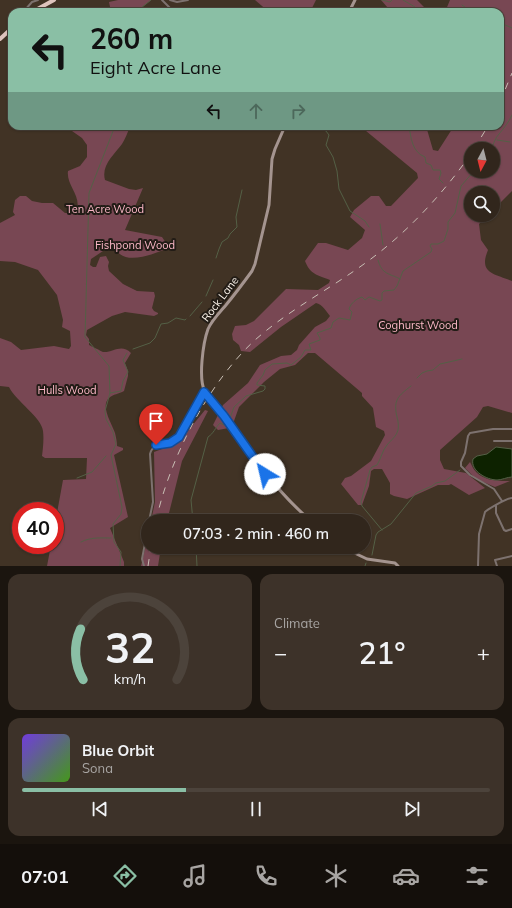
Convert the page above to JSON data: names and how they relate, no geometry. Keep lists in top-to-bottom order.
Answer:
{
  "streets": {
    "street": ["Rock Lane"]
  },
  "parks": [
    "Ten Acre Wood",
    "Fishpond Wood",
    "Coghurst Wood",
    "Hulls Wood"
  ],
  "north": "bottom",
  "page": {
    "turn": ["260 m", "Eight Acre Lane"],
    "limit": "40",
    "trip": "07:03 · 2 min · 460 m",
    "tile": "Climate",
    "heat": ["−", "21°", "+"],
    "song": ["Blue Orbit", "Sona"],
    "tabs": "07:01",
    "gauge": ["32", "km/h"]
  }
}
